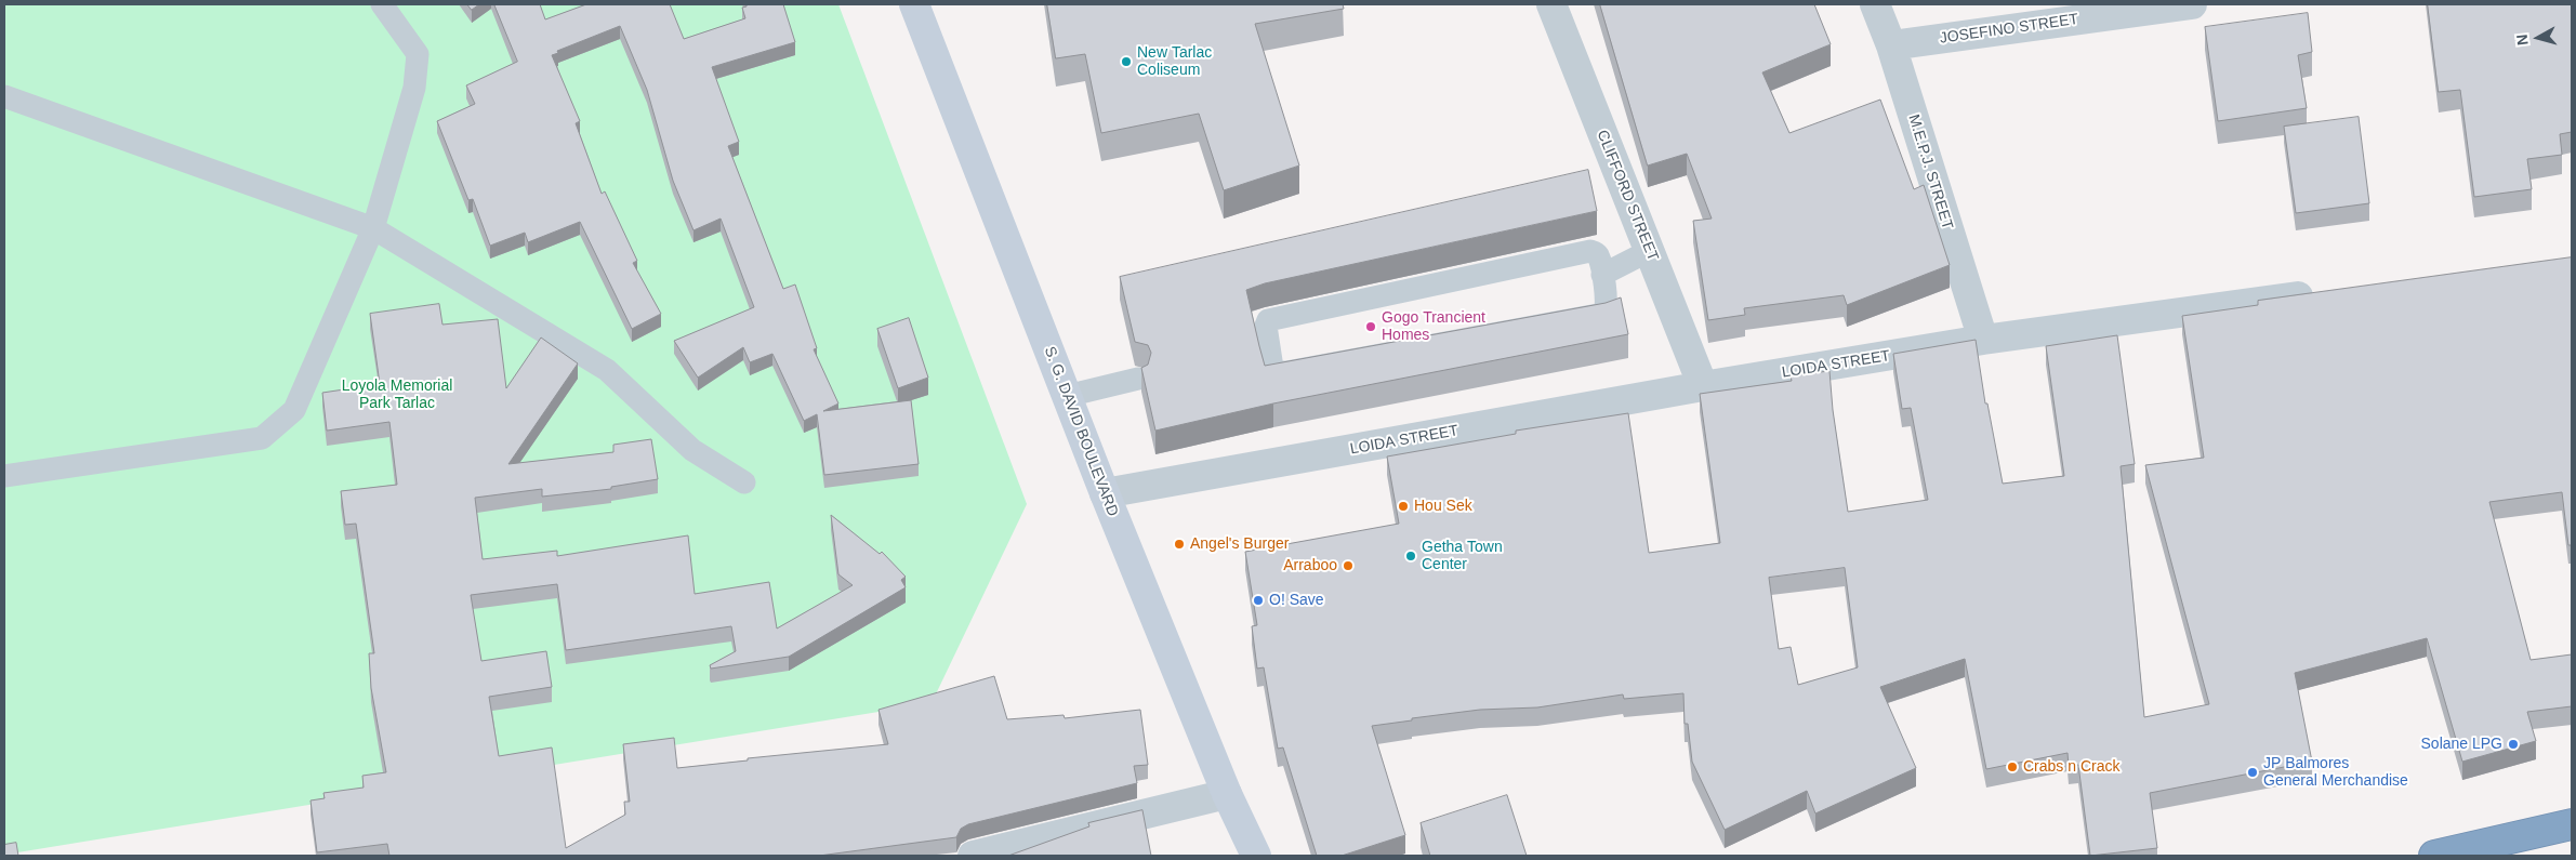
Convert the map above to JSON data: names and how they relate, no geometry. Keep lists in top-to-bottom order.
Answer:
{
  "streets": {
    "street": [
      "JOSEFINO STREET",
      "M.E.P.J. STREET",
      "CLIFFORD STREET",
      "LOIDA STREET",
      "S. G. DAVID BOULEVARD"
    ]
  },
  "crossings": [
    ["JOSEFINO STREET", "M.E.P.J. STREET"],
    ["M.E.P.J. STREET", "LOIDA STREET"],
    ["CLIFFORD STREET", "LOIDA STREET"],
    ["LOIDA STREET", "S. G. DAVID BOULEVARD"]
  ],
  "parks": ["Loyola Memorial Park Tarlac"],
  "places": [
    "New Tarlac Coliseum",
    "Gogo Trancient Homes",
    "Hou Sek",
    "Angel's Burger",
    "Getha Town Center",
    "Arraboo",
    "O! Save",
    "Solane LPG",
    "Crabs n Crack",
    "JP Balmores General Merchandise"
  ],
  "north": "left"
}
